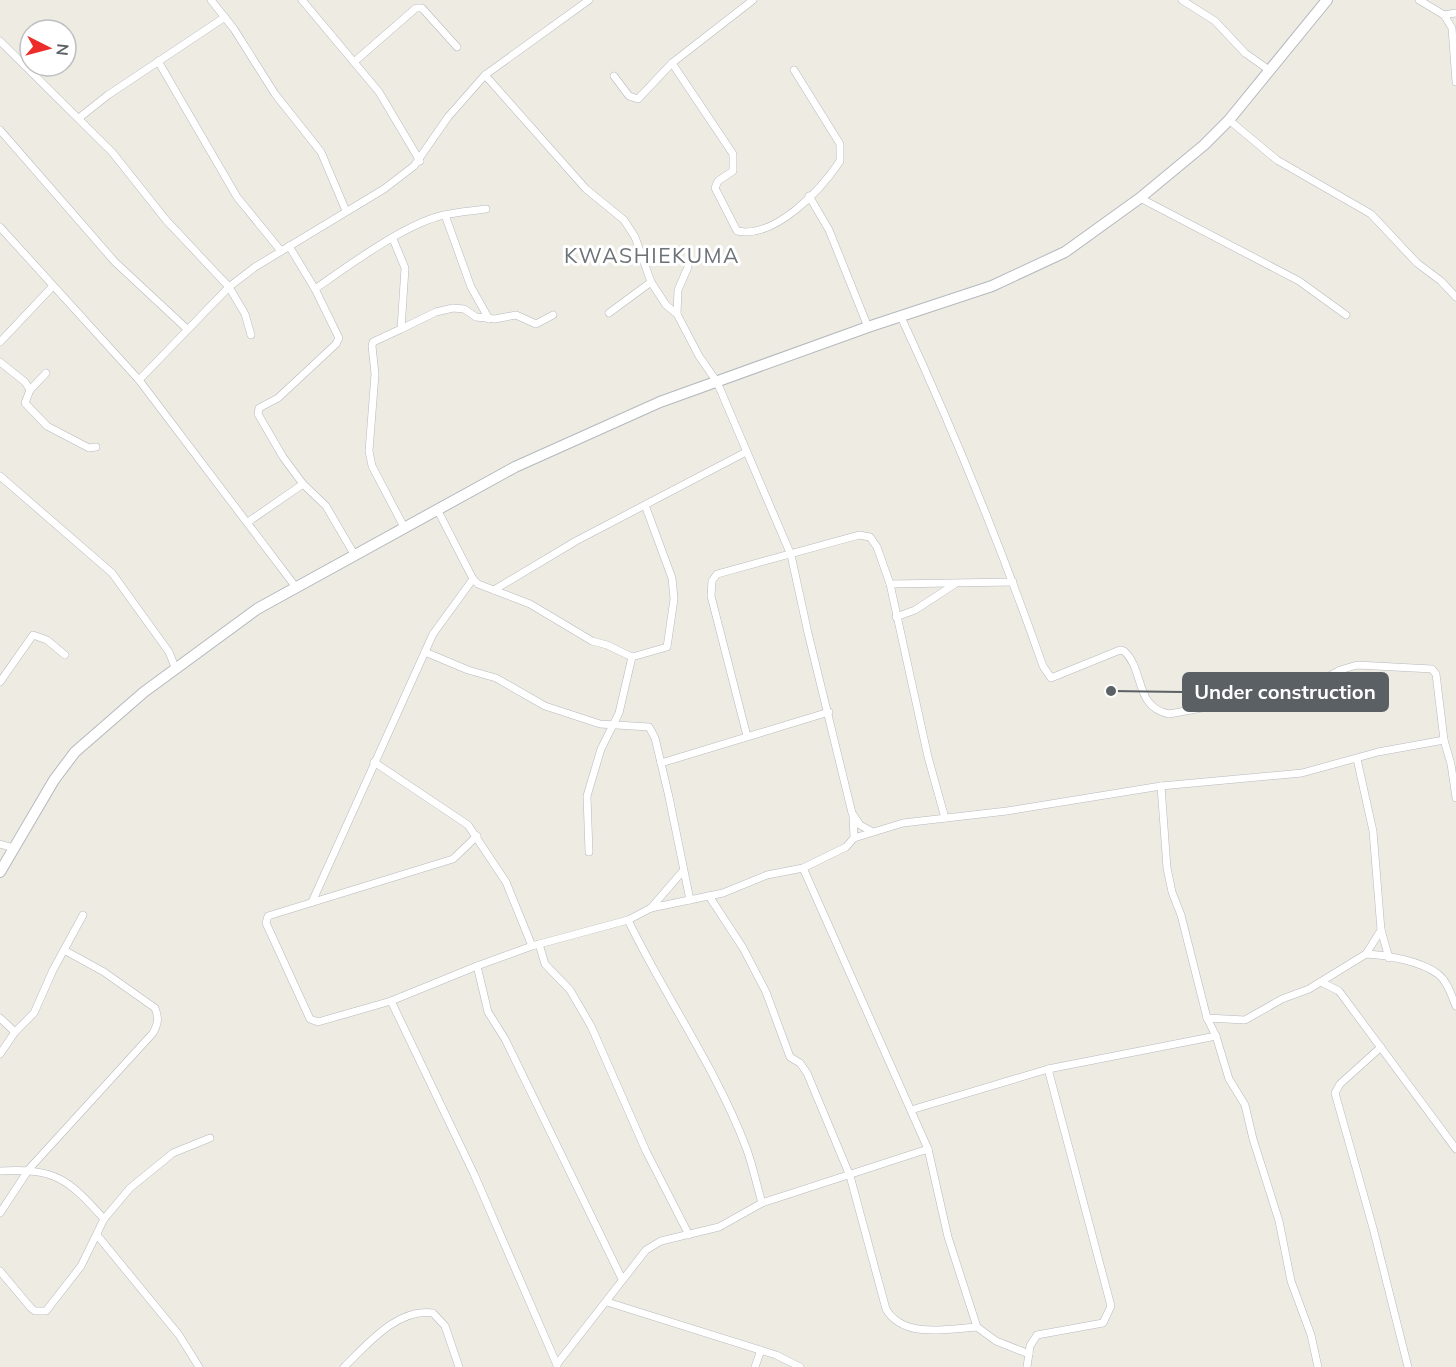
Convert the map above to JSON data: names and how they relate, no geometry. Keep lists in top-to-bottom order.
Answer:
{
  "districts": ["KWASHIEKUMA"],
  "places": ["Under construction"],
  "north": "right"
}
